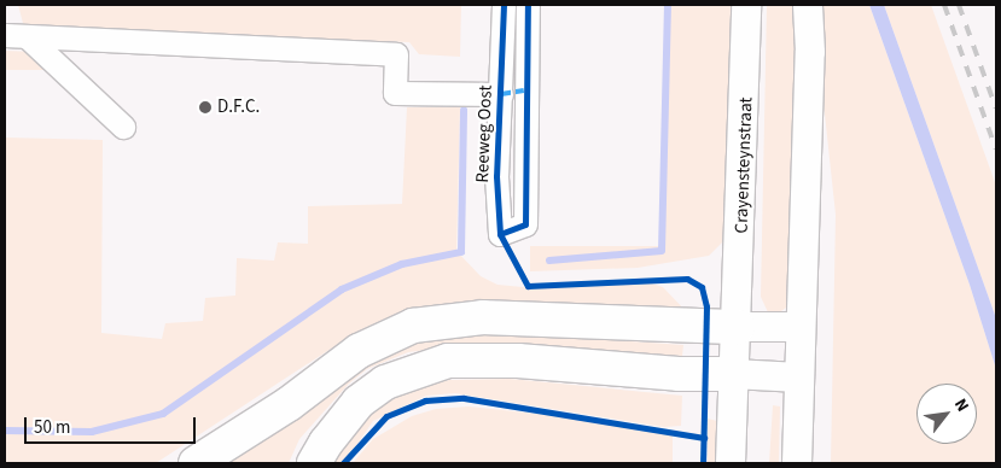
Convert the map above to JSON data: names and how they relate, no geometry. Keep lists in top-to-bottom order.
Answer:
{
  "streets": {
    "main road": ["Crayensteynstraat"],
    "street": ["Reeweg Oost"]
  },
  "places": ["D.F.C."],
  "scale_bar": "50 m",
  "north": "top right"
}
